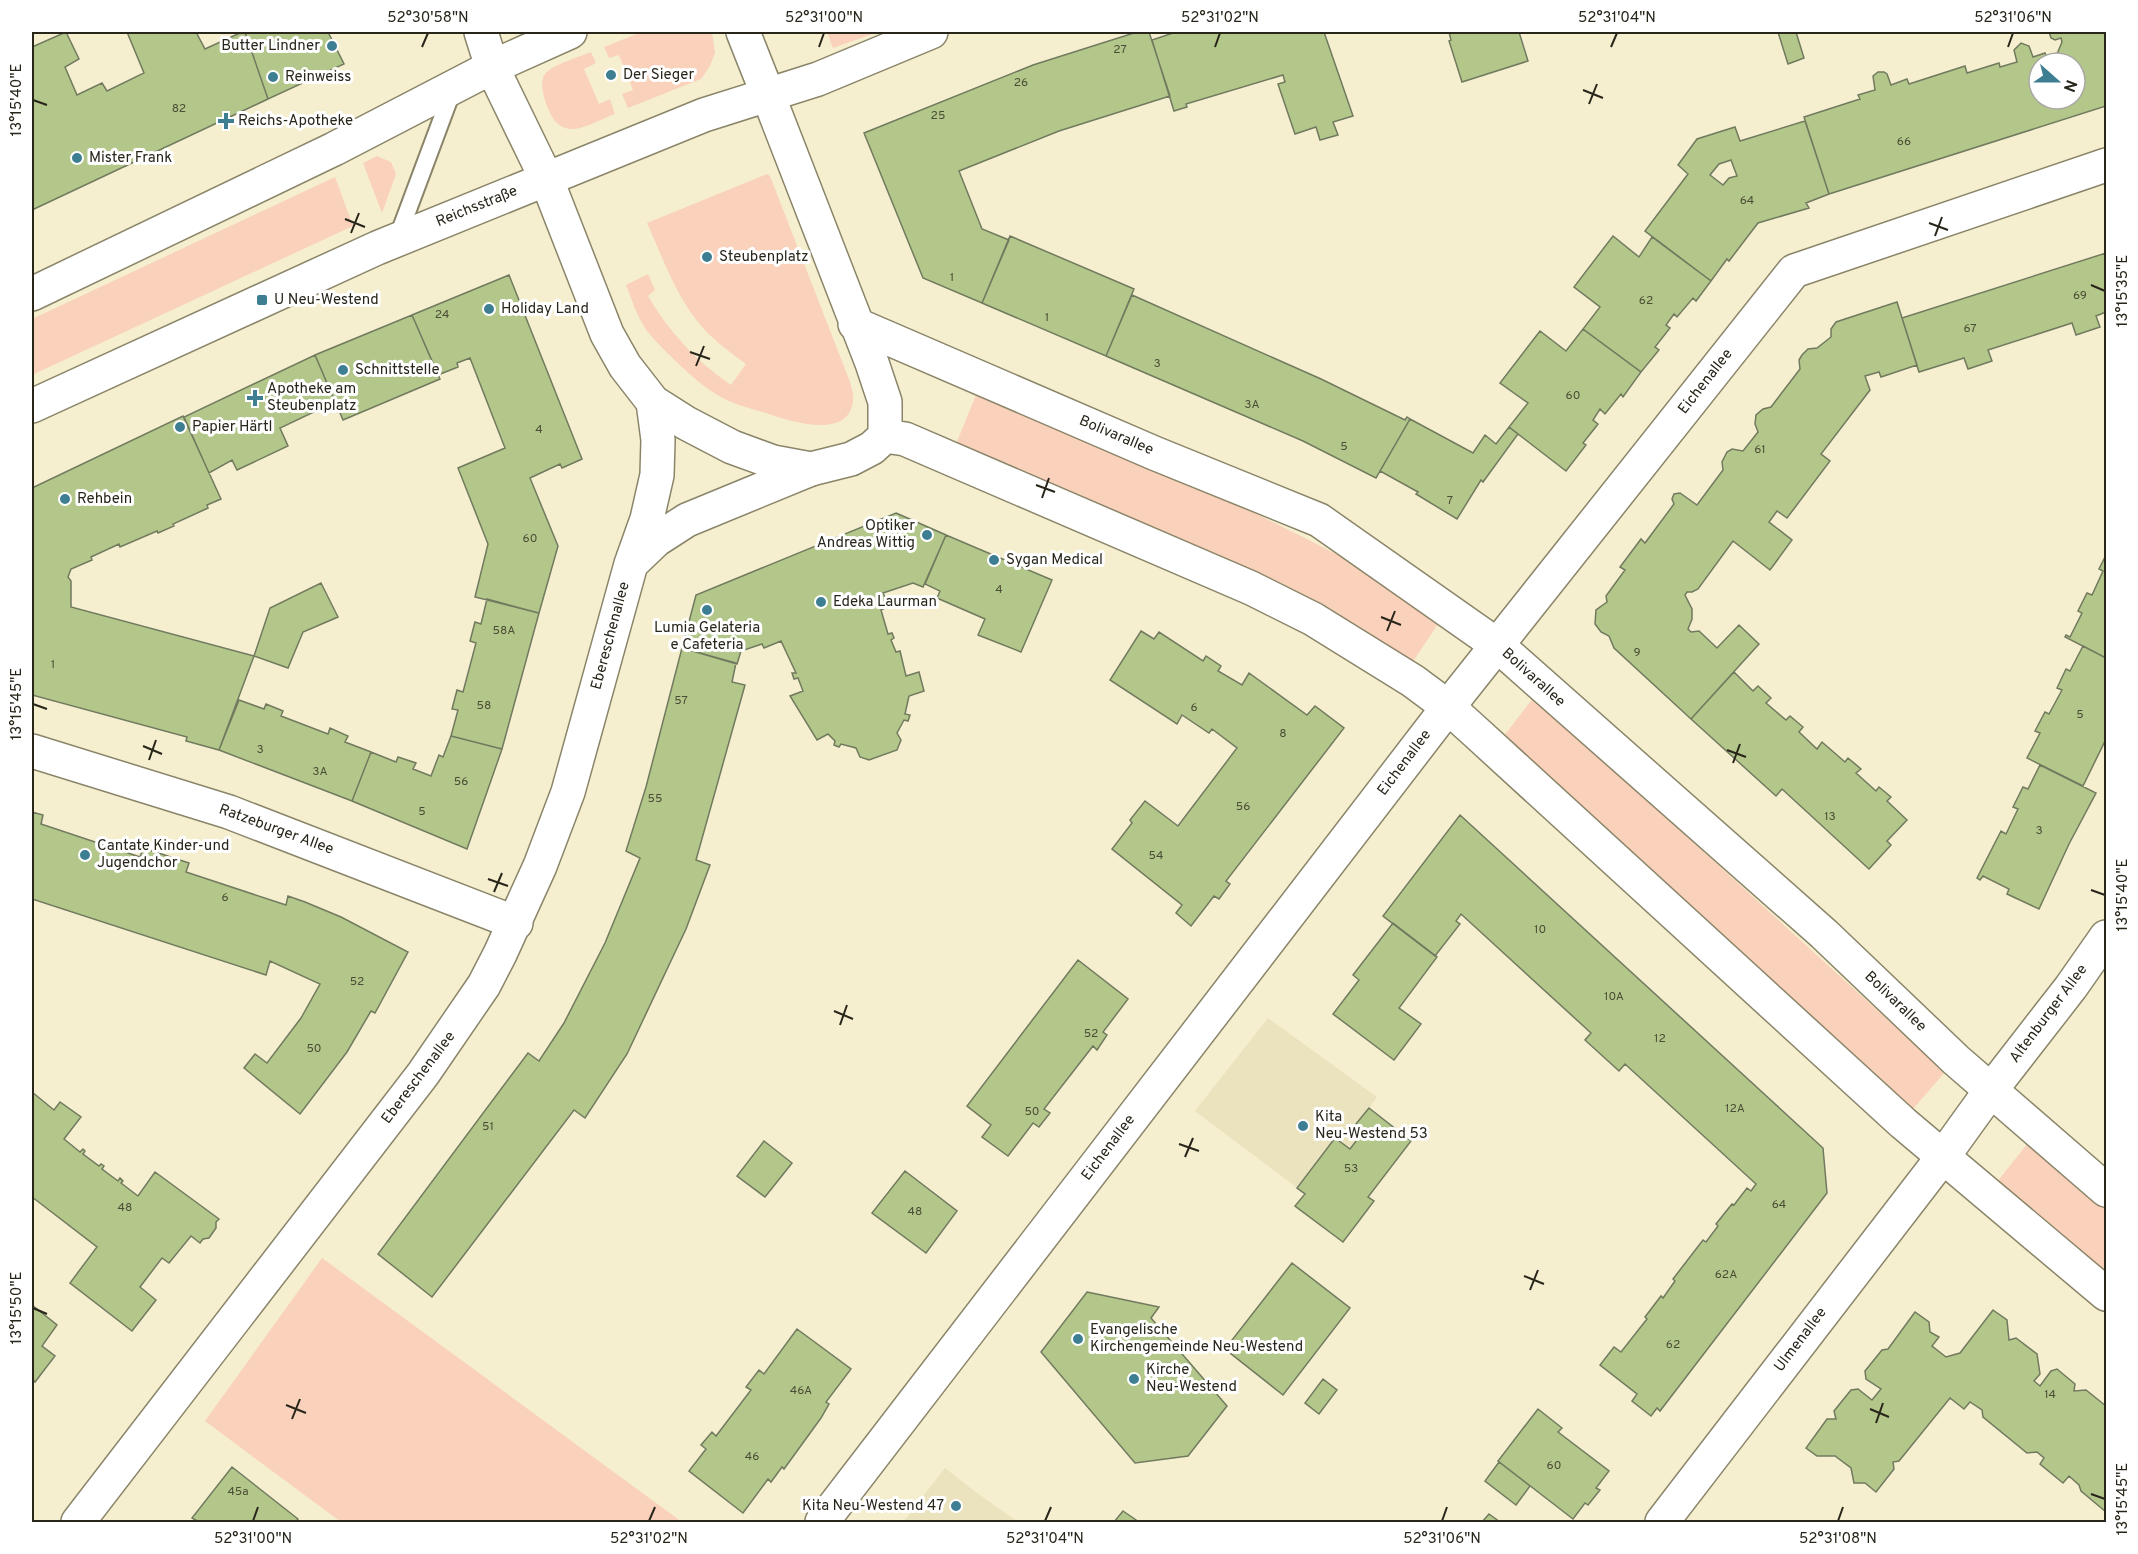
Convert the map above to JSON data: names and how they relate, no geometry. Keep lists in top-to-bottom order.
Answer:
{
  "streets": {
    "street": [
      "Reichsstraße",
      "Eichenallee",
      "Bolivarallee",
      "Ebereschenallee",
      "Ratzeburger Allee",
      "Altenburger Allee",
      "Ulmenallee"
    ]
  },
  "crossings": [
    ["Eichenallee", "Bolivarallee"],
    ["Bolivarallee", "Altenburger Allee"],
    ["Ebereschenallee", "Ratzeburger Allee"],
    ["Altenburger Allee", "Ulmenallee"]
  ],
  "places": {
    "other": [
      "Butter Lindner",
      "Der Sieger",
      "Reinweiss",
      "Mister Frank",
      "Steubenplatz",
      "Holiday Land",
      "Schnittstelle",
      "Papier Härtl",
      "Rehbein",
      "Optiker Andreas Wittig",
      "Sygan Medical",
      "Edeka Laurman",
      "Lumia Gelateria e Cafeteria",
      "Cantate Kinder-und Jugendchor",
      "Kita Neu-Westend 53",
      "Evangelische Kirchengemeinde Neu-Westend",
      "Kirche Neu-Westend",
      "Kita Neu-Westend 47"
    ],
    "health": ["Reichs-Apotheke", "Apotheke am Steubenplatz"],
    "transit": ["U Neu-Westend"]
  },
  "house_numbers": [
    "27",
    "26",
    "82",
    "25",
    "66",
    "64",
    "1",
    "69",
    "62",
    "24",
    "1",
    "67",
    "3",
    "60",
    "3A",
    "4",
    "5",
    "61",
    "7",
    "60",
    "4",
    "58A",
    "9",
    "1",
    "57",
    "58",
    "6",
    "5",
    "8",
    "3",
    "3A",
    "56",
    "55",
    "56",
    "5",
    "13",
    "3",
    "54",
    "6",
    "10",
    "52",
    "10A",
    "52",
    "12",
    "50",
    "12A",
    "50",
    "51",
    "53",
    "64",
    "48",
    "48",
    "62A",
    "62",
    "46A",
    "14",
    "46",
    "60",
    "45a"
  ],
  "north": "right",
  "coordinates": [
    "52°30'58\"N",
    "52°31'00\"N",
    "52°31'02\"N",
    "52°31'04\"N",
    "52°31'06\"N",
    "13°15'40\"E",
    "13°15'35\"E",
    "13°15'45\"E",
    "13°15'50\"E",
    "52°31'08\"N"
  ]
}
